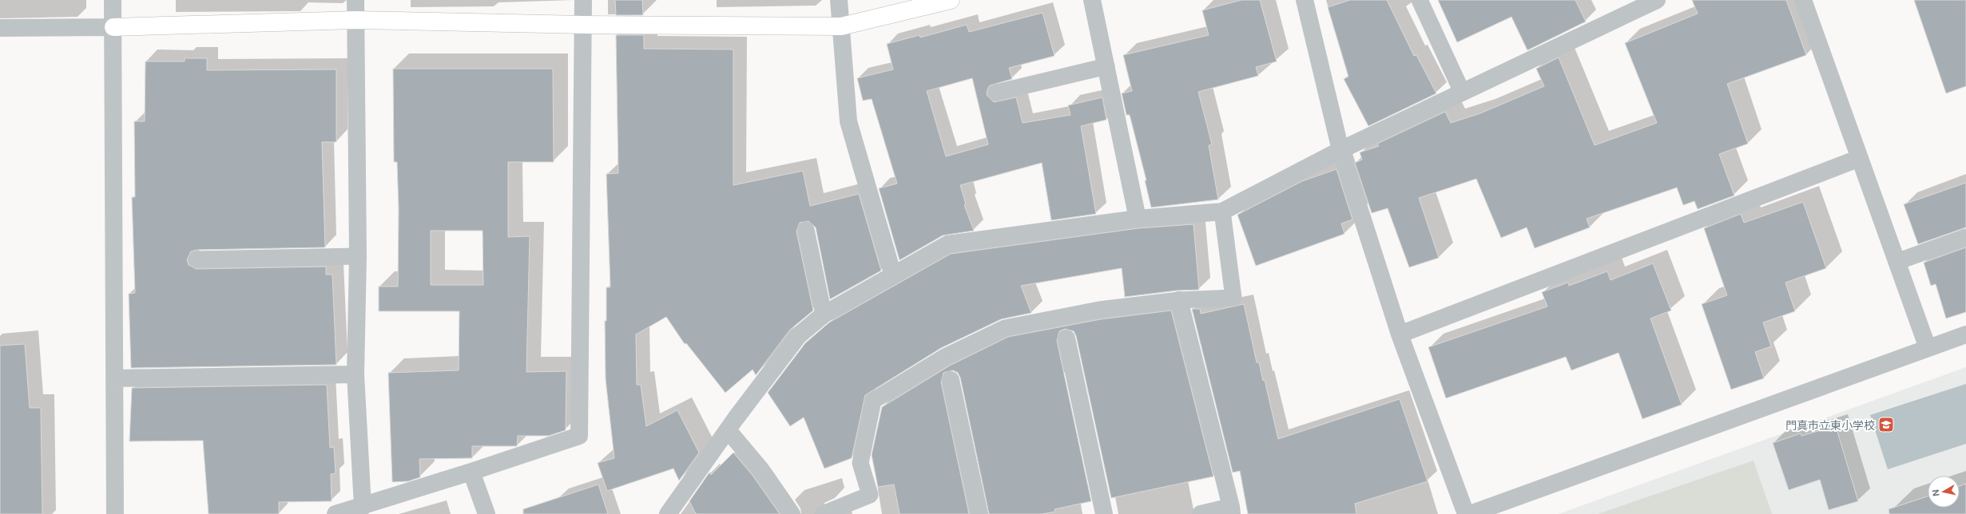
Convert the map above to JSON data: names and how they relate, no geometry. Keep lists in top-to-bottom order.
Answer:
{
  "places": {
    "school or university": ["門真市立東小学校"]
  },
  "north": "left"
}
